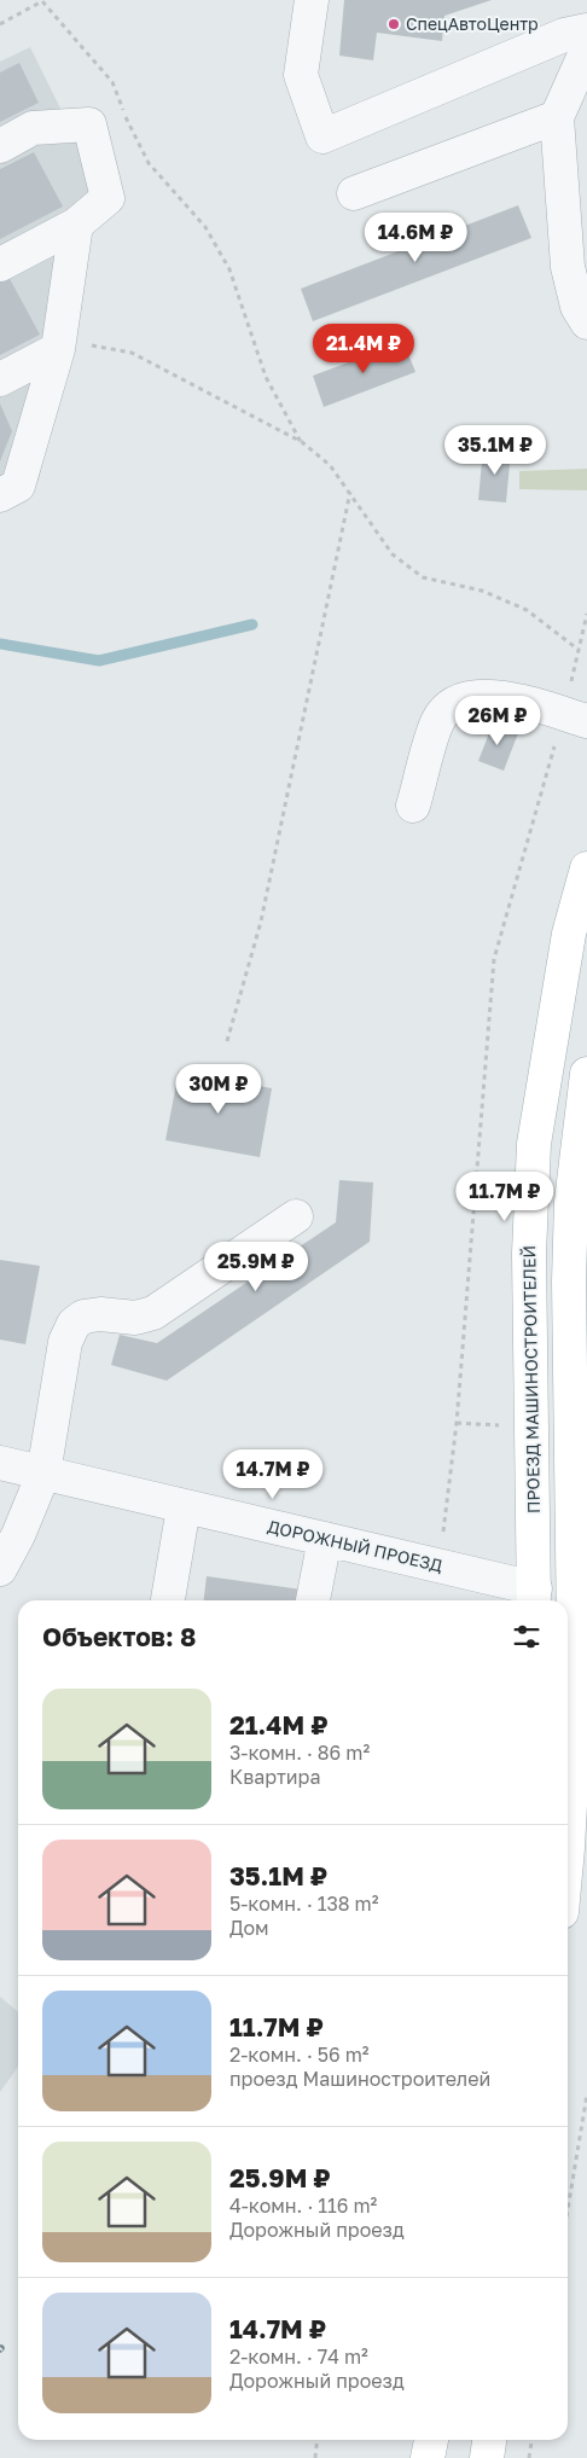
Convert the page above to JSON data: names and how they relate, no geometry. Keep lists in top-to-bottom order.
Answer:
{
  "streets": {
    "main road": ["ПРОЕЗД МАШИНОСТРОИТЕЛЕЙ"],
    "street": ["ДОРОЖНЫЙ ПРОЕЗД"]
  },
  "crossings": [
    ["ПРОЕЗД МАШИНОСТРОИТЕЛЕЙ", "ДОРОЖНЫЙ ПРОЕЗД"]
  ],
  "places": ["СпецАвтоЦентр"],
  "page": {
    "price": [
      "14.6M ₽",
      "21.4M ₽",
      "35.1M ₽",
      "26M ₽",
      "30M ₽",
      "11.7M ₽",
      "25.9M ₽",
      "14.7M ₽"
    ],
    "heading": "Объектов: 8",
    "list": [
      {
        "name": "21.4M ₽",
        "note": "3-комн. · 86 m² · Квартира"
      },
      {
        "name": "35.1M ₽",
        "note": "5-комн. · 138 m² · Дом"
      },
      {
        "name": "11.7M ₽",
        "note": "2-комн. · 56 m² · проезд Машиностроителей"
      },
      {
        "name": "25.9M ₽",
        "note": "4-комн. · 116 m² · Дорожный проезд"
      },
      {
        "name": "14.7M ₽",
        "note": "2-комн. · 74 m² · Дорожный проезд"
      }
    ]
  }
}
